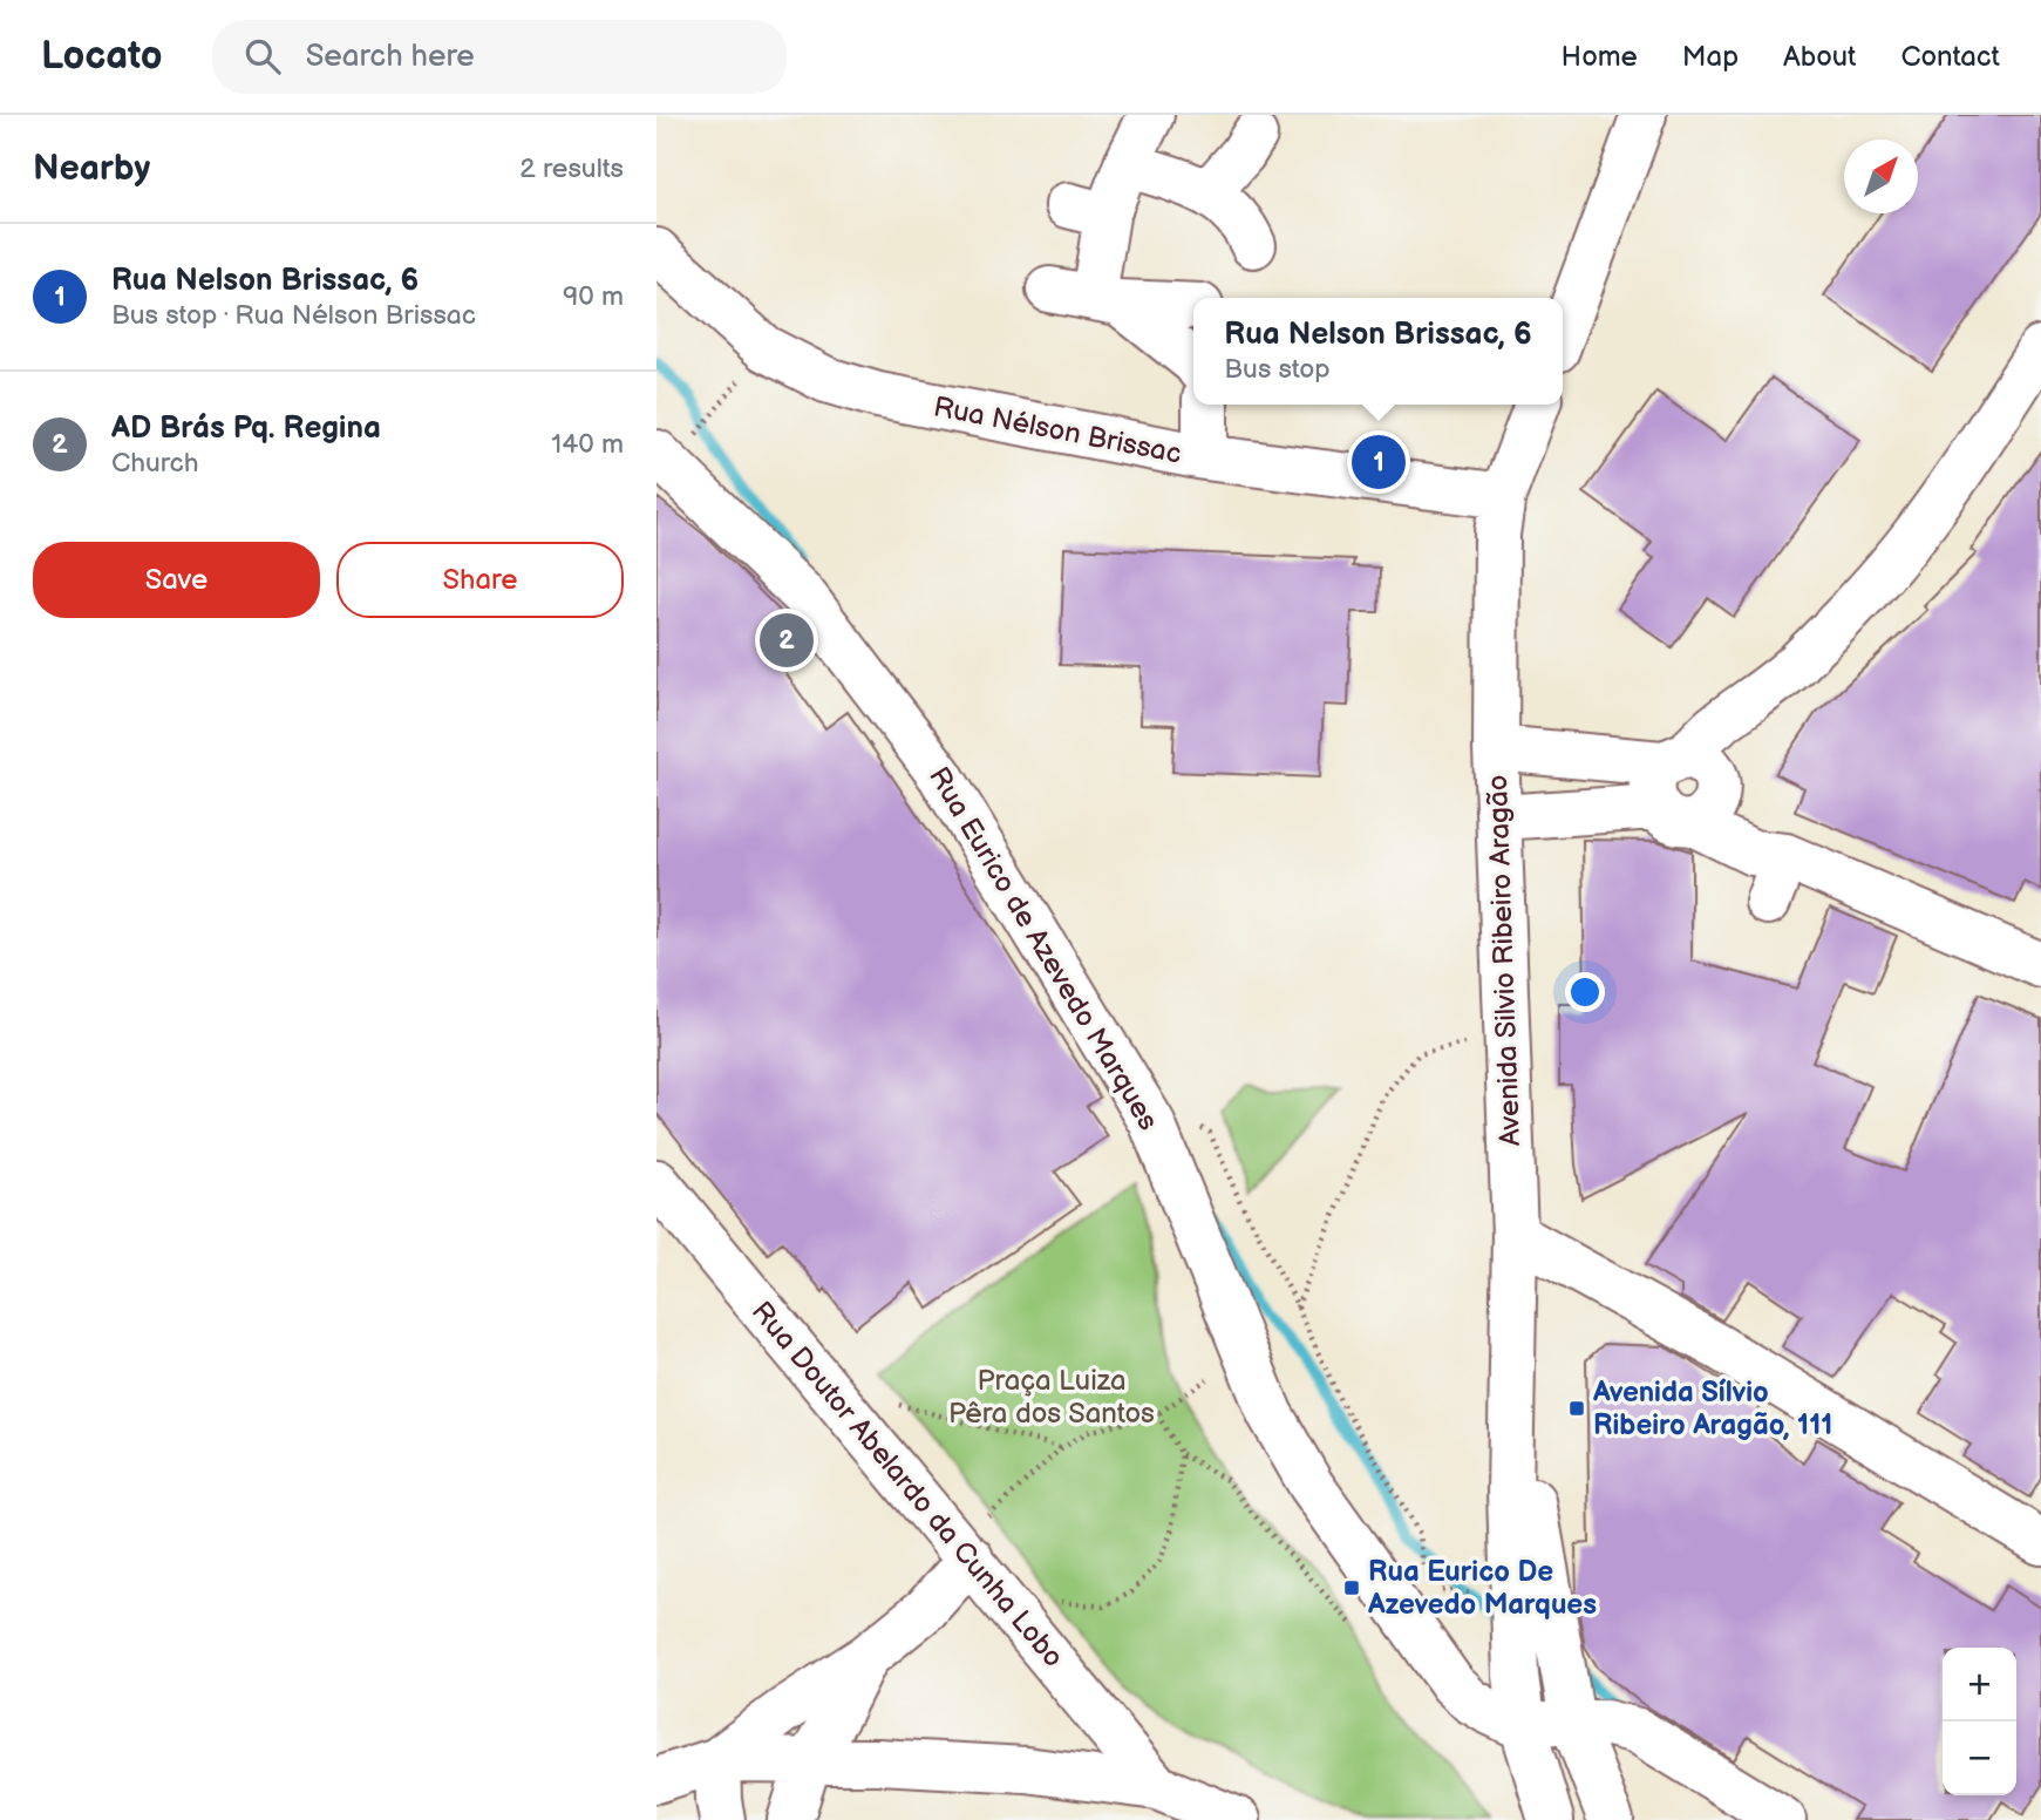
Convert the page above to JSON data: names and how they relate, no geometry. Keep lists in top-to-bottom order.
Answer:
{
  "streets": {
    "street": [
      "Rua Nélson Brissac",
      "Rua Eurico de Azevedo Marques",
      "Avenida Silvio Ribeiro Aragão",
      "Rua Doutor Abelardo da Cunha Lobo"
    ]
  },
  "crossings": [
    ["Rua Nélson Brissac", "Avenida Silvio Ribeiro Aragão"],
    ["Rua Eurico de Azevedo Marques", "Avenida Silvio Ribeiro Aragão"]
  ],
  "parks": ["Praça Luiza Pêra dos Santos"],
  "places": {
    "transit": ["Avenida Sílvio Ribeiro Aragão, 111", "Rua Eurico De Azevedo Marques"]
  },
  "north": "top right",
  "page": {
    "header": "Locato",
    "search": "Search here",
    "nav": [
      "Home",
      "Map",
      "About",
      "Contact"
    ],
    "heading": ["Nearby", "2 results"],
    "list": [
      {
        "mark": "1",
        "name": "Rua Nelson Brissac, 6",
        "note": "Bus stop · Rua Nélson Brissac",
        "value": "90 m"
      },
      {
        "mark": "2",
        "name": "AD Brás Pq. Regina",
        "note": "Church",
        "value": "140 m"
      }
    ],
    "popup": ["Rua Nelson Brissac, 6", "Bus stop"],
    "pins": ["1", "2"],
    "buttons": ["Save", "Share"],
    "map_buttons": ["+", "−"]
  }
}
